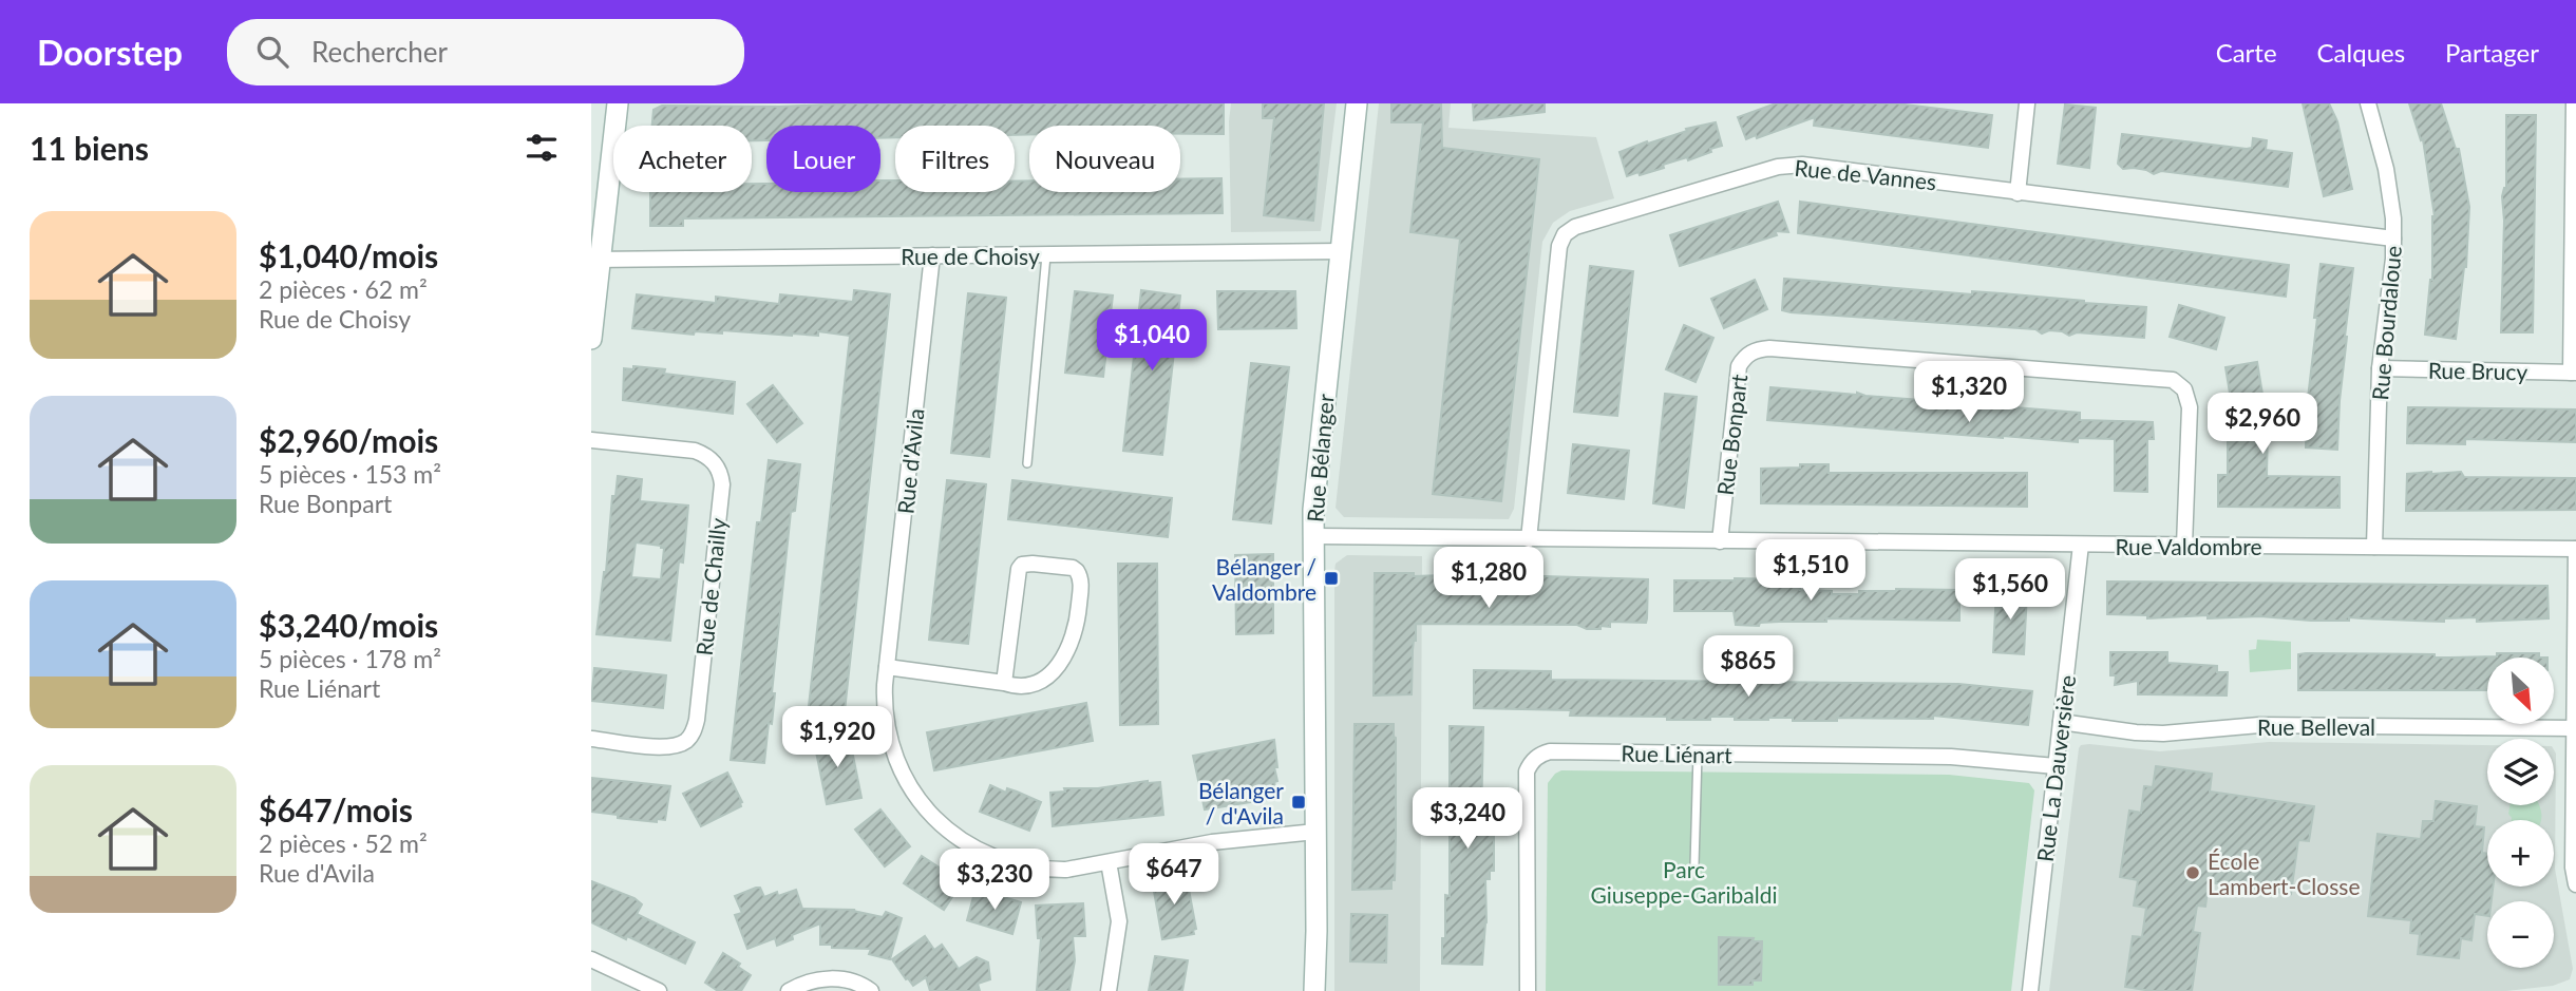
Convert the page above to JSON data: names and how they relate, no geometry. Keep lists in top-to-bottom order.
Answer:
{
  "streets": {
    "street": [
      "Rue de Vannes",
      "Rue de Choisy",
      "Rue Bourdaloue",
      "Rue Brucy",
      "Rue Bonpart",
      "Rue Bélanger",
      "Rue d'Avila",
      "Rue Valdombre",
      "Rue de Chailly",
      "Rue Belleval",
      "Rue Liénart",
      "Rue La Dauversière"
    ]
  },
  "crossings": [
    ["Rue de Vannes", "Rue Bourdaloue"],
    ["Rue de Vannes", "Rue Valdombre"],
    ["Rue de Choisy", "Rue Bélanger"],
    ["Rue de Choisy", "Rue d'Avila"],
    ["Rue Bourdaloue", "Rue Brucy"],
    ["Rue Bourdaloue", "Rue Valdombre"],
    ["Rue Bonpart", "Rue Valdombre"],
    ["Rue Bélanger", "Rue d'Avila"],
    ["Rue Bélanger", "Rue Valdombre"],
    ["Rue Valdombre", "Rue La Dauversière"],
    ["Rue Belleval", "Rue La Dauversière"],
    ["Rue Liénart", "Rue La Dauversière"]
  ],
  "parks": ["Parc Giuseppe-Garibaldi"],
  "places": {
    "transit": ["Bélanger / Valdombre", "Bélanger / d'Avila"],
    "other": ["École Lambert-Closse"]
  },
  "north": "bottom right",
  "page": {
    "header": "Doorstep",
    "search": "Rechercher",
    "nav": ["Carte", "Calques", "Partager"],
    "heading": "11 biens",
    "chip": [
      "Acheter",
      "Louer",
      "Filtres",
      "Nouveau"
    ],
    "list": [
      {
        "name": "$1,040/mois",
        "note": "2 pièces · 62 m² · Rue de Choisy"
      },
      {
        "name": "$2,960/mois",
        "note": "5 pièces · 153 m² · Rue Bonpart"
      },
      {
        "name": "$3,240/mois",
        "note": "5 pièces · 178 m² · Rue Liénart"
      },
      {
        "name": "$647/mois",
        "note": "2 pièces · 52 m² · Rue d'Avila"
      }
    ],
    "price": [
      "$1,040",
      "$1,320",
      "$2,960",
      "$1,510",
      "$1,280",
      "$1,560",
      "$865",
      "$1,920",
      "$3,240",
      "$647",
      "$3,230"
    ],
    "map_buttons": ["+", "−"]
  }
}
